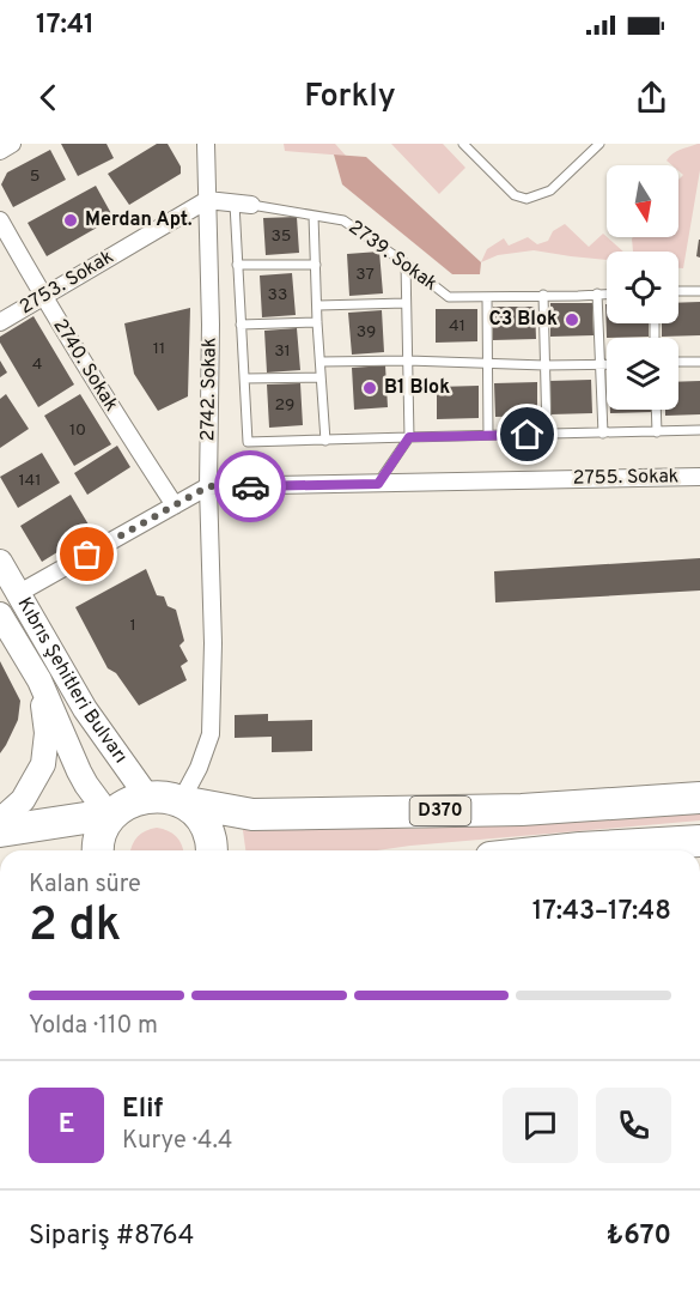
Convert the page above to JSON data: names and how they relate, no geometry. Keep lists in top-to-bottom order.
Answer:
{
  "streets": {
    "highway": ["D370"],
    "main road": ["Kıbrıs Şehitleri Bulvarı"],
    "street": [
      "2753. Sokak",
      "2740. Sokak",
      "2742. Sokak",
      "2755. Sokak"
    ],
    "lane": ["2739. Sokak"]
  },
  "crossings": [
    ["2753. Sokak", "2740. Sokak"],
    ["2753. Sokak", "2742. Sokak"],
    ["2740. Sokak", "2755. Sokak"],
    ["2742. Sokak", "2755. Sokak"],
    ["2742. Sokak", "D370"],
    ["2755. Sokak", "Kıbrıs Şehitleri Bulvarı"],
    ["Kıbrıs Şehitleri Bulvarı", "D370"]
  ],
  "places": ["Merdan Apt.", "C3 Blok", "B1 Blok"],
  "house_numbers": [
    "5",
    "35",
    "37",
    "33",
    "41",
    "39",
    "11",
    "31",
    "4",
    "29",
    "10",
    "141",
    "1"
  ],
  "north": "bottom",
  "page": {
    "status": "17:41",
    "header": "Forkly",
    "heading": ["2 dk", "Kalan süre", "17:43–17:48"],
    "panel": [
      "Elif",
      "Kurye · 4.4",
      "Sipariş #8764",
      "₺670"
    ],
    "bar": "Yolda · 110 m",
    "round": "E"
  }
}
